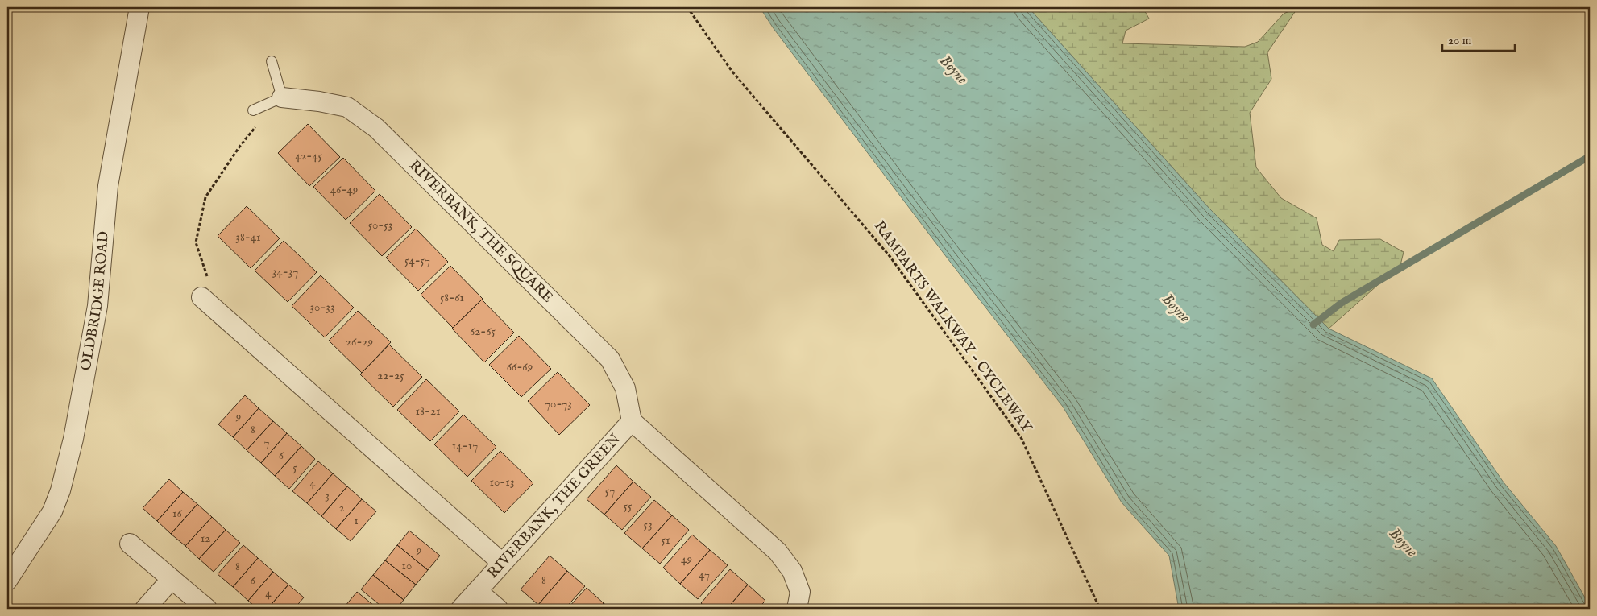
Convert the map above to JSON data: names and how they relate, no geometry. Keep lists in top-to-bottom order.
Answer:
{
  "streets": {
    "street": ["RIVERBANK, THE SQUARE", "OLDBRIDGE ROAD", "RIVERBANK, THE GREEN"],
    "path": ["RAMPARTS WALKWAY - CYCLEWAY"]
  },
  "crossings": [
    ["RIVERBANK, THE SQUARE", "RIVERBANK, THE GREEN"]
  ],
  "water": ["Boyne"],
  "house_numbers": [
    "42-45",
    "46-49",
    "50-53",
    "38-41",
    "54-57",
    "34-37",
    "58-61",
    "30-33",
    "62-65",
    "26-29",
    "66-69",
    "22-25",
    "70-73",
    "18-21",
    "9",
    "8",
    "7",
    "14-17",
    "6",
    "5",
    "10-13",
    "4",
    "57",
    "3",
    "55",
    "2",
    "16",
    "1",
    "53",
    "12",
    "51",
    "9",
    "49",
    "10",
    "8",
    "47",
    "6",
    "8",
    "4"
  ],
  "scale_bar": "20 m"
}
